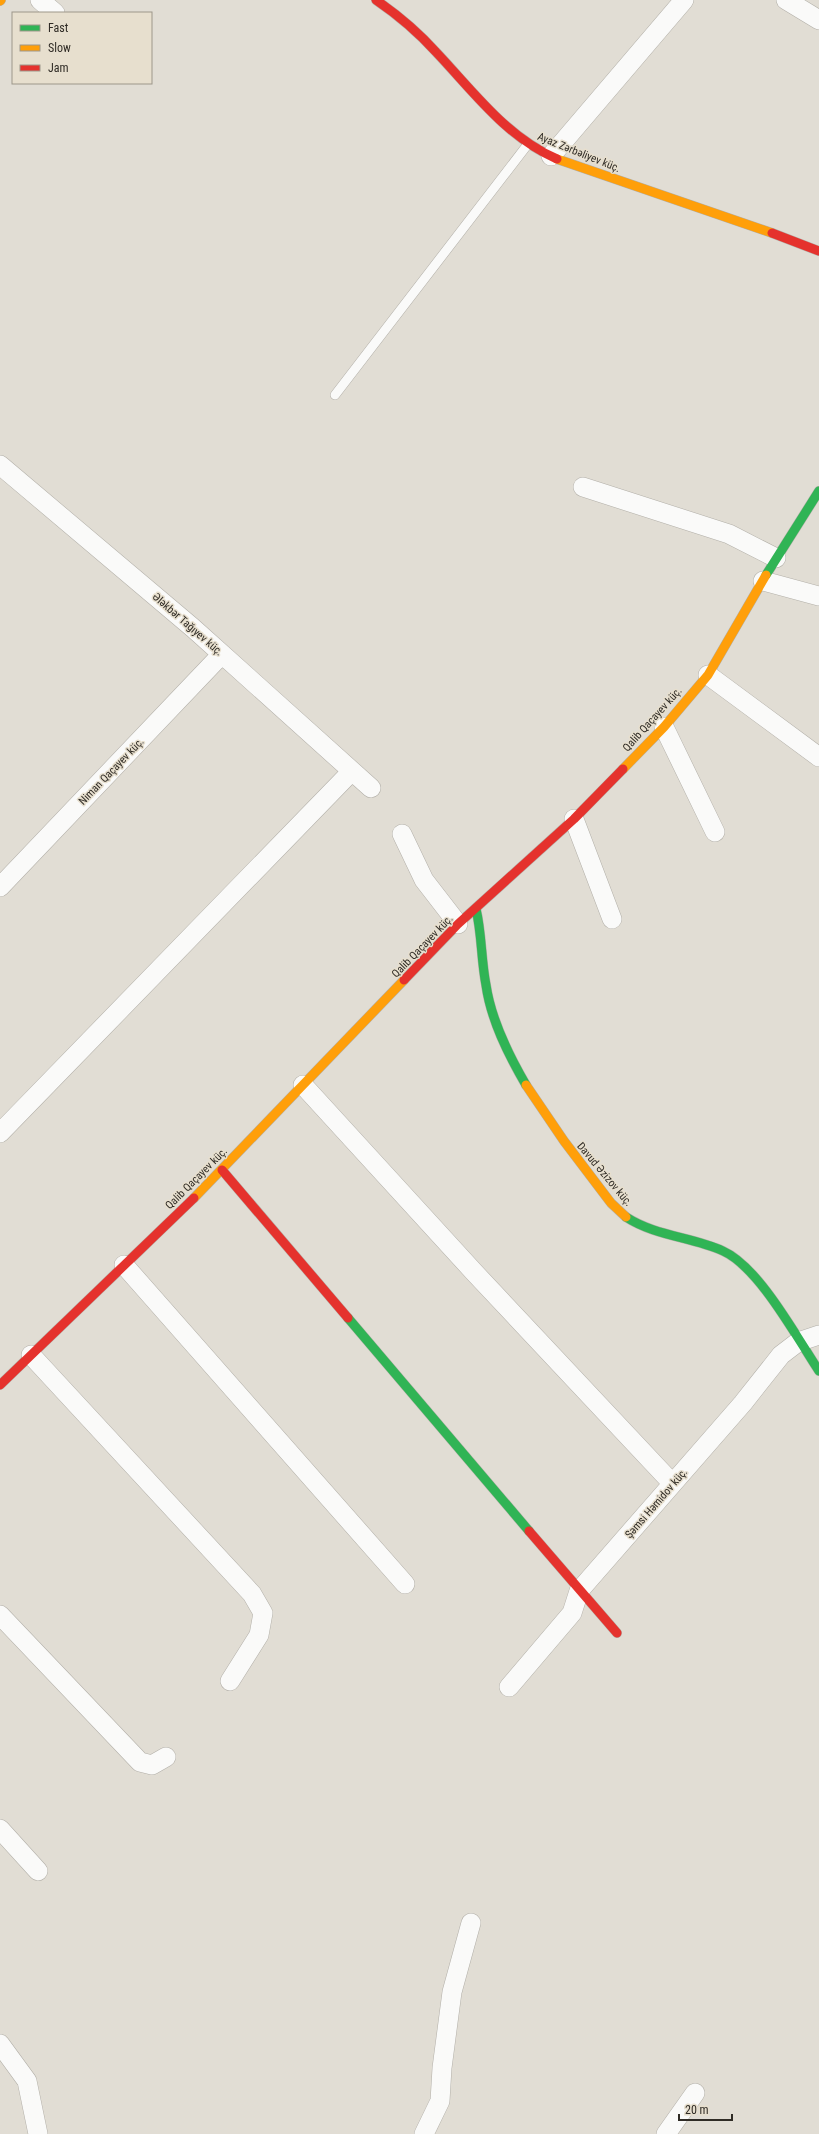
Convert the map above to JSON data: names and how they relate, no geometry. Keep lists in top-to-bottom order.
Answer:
{
  "streets": {
    "street": [
      "Ayaz Zərbəliyev küç.",
      "Ələkbər Tağıyev küç.",
      "Qalib Qaçayev küç.",
      "Niman Qaçayev küç.",
      "Davud Əzizov küç.",
      "Şəmsi Həmidov küç."
    ]
  },
  "crossings": [
    ["Ələkbər Tağıyev küç.", "Niman Qaçayev küç."],
    ["Qalib Qaçayev küç.", "Davud Əzizov küç."],
    ["Davud Əzizov küç.", "Şəmsi Həmidov küç."]
  ],
  "legend": ["Fast", "Slow", "Jam"],
  "scale_bar": "20 m"
}
